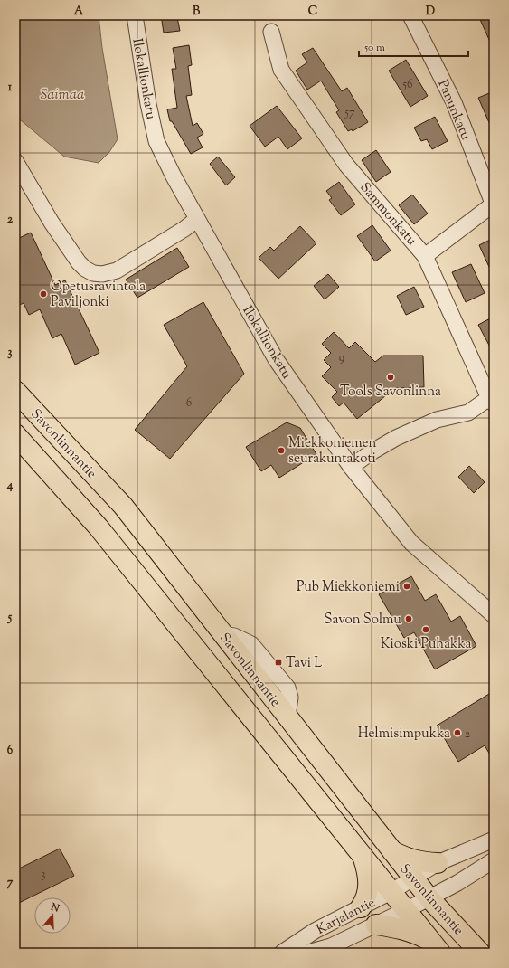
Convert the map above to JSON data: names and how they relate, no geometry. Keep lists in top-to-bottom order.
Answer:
{
  "streets": {
    "highway": ["Savonlinnantie"],
    "street": [
      "Ilokallionkatu",
      "Panunkatu",
      "Sammonkatu",
      "Karjalantie"
    ]
  },
  "crossings": [
    ["Savonlinnantie", "Karjalantie"]
  ],
  "water": ["Saimaa"],
  "places": {
    "other": [
      "Opetusravintola Paviljonki",
      "Tools Savonlinna",
      "Miekkoniemen seurakuntakoti",
      "Pub Miekkoniemi",
      "Savon Solmu",
      "Kioski Puhakka",
      "Helmisimpukka"
    ],
    "transit": ["Tavi L"]
  },
  "house_numbers": [
    "56",
    "57",
    "9",
    "6",
    "2",
    "3"
  ],
  "scale_bar": "50 m",
  "north": "top",
  "grid": {
    "columns": [
      "A",
      "B",
      "C",
      "D"
    ],
    "rows": [
      "1",
      "2",
      "3",
      "4",
      "5",
      "6",
      "7"
    ]
  }
}
